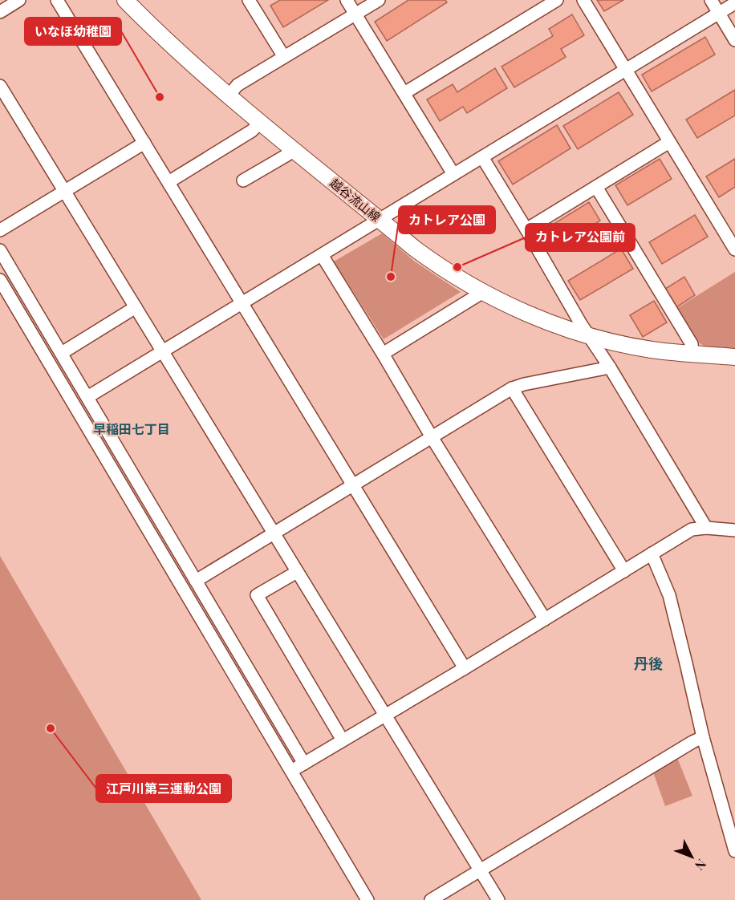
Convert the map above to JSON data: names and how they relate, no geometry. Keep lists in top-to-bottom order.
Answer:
{
  "streets": {
    "main road": ["越谷流山線"]
  },
  "districts": ["早稲田七丁目", "丹後"],
  "places": [
    "いなほ幼稚園",
    "カトレア公園前",
    "カトレア公園",
    "江戸川第三運動公園"
  ],
  "north": "bottom right"
}
